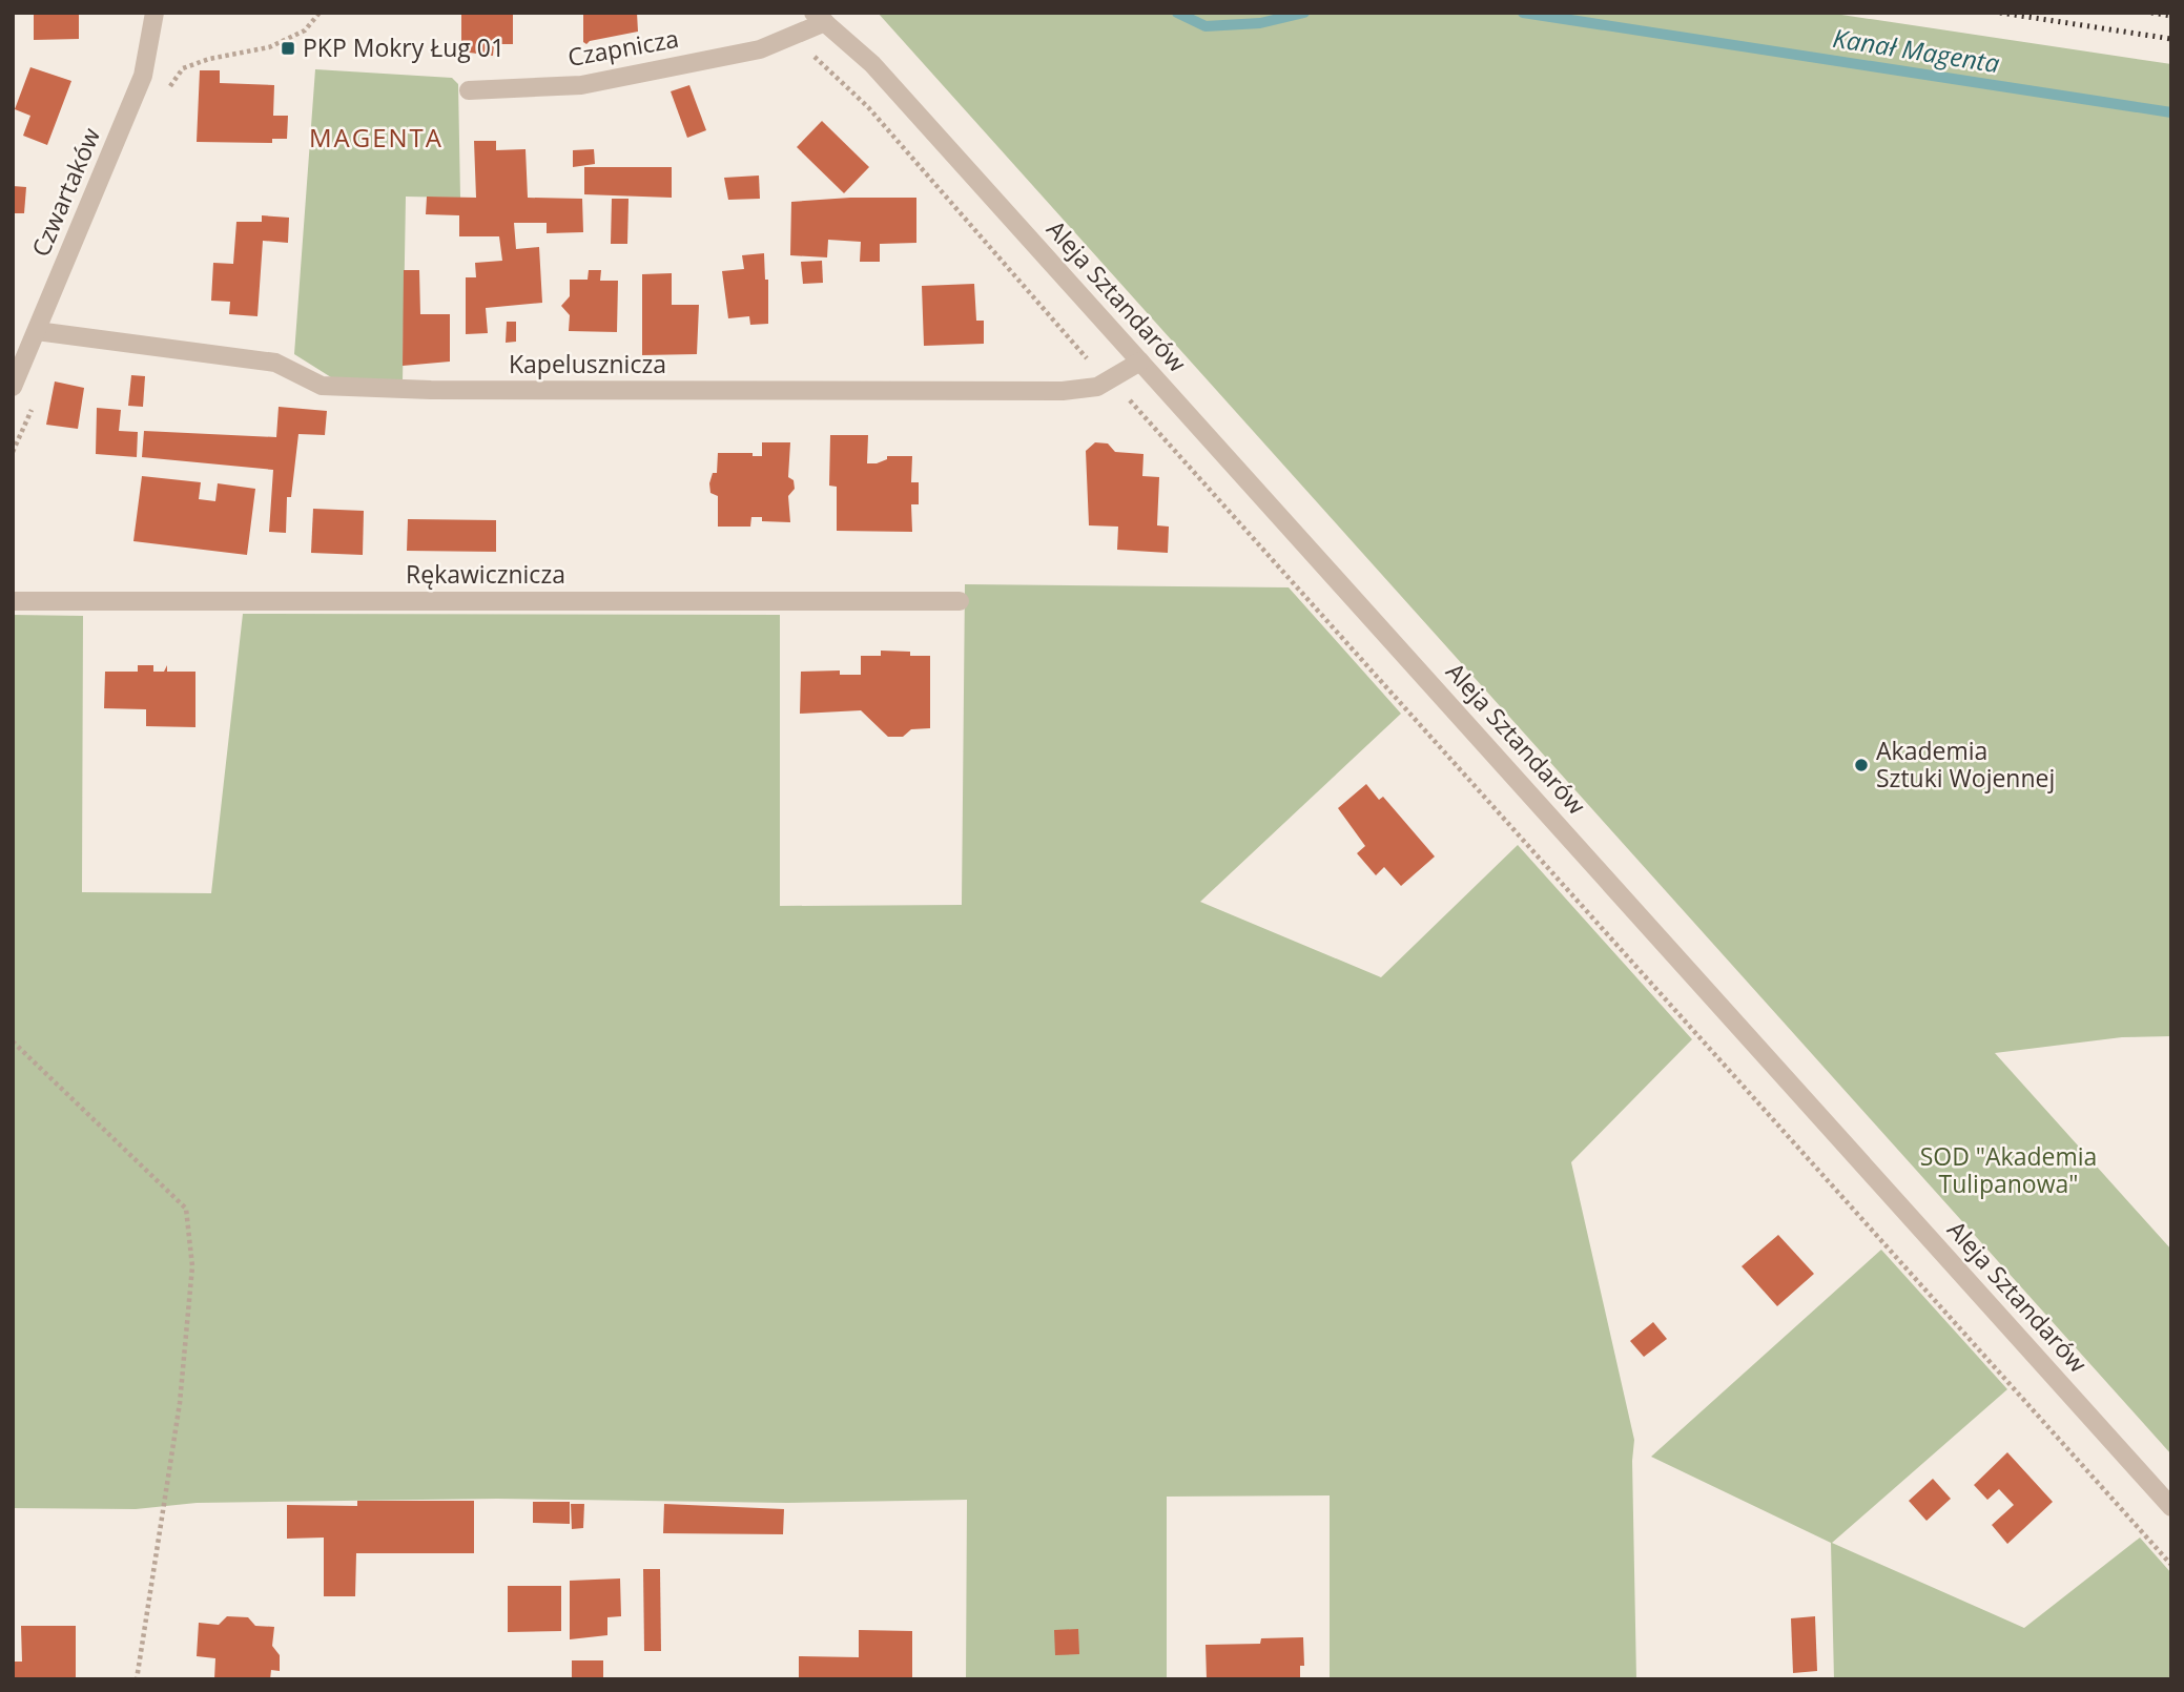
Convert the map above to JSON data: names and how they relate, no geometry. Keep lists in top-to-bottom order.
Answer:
{
  "streets": {
    "street": [
      "Czapnicza",
      "Czwartaków",
      "Aleja Sztandarów",
      "Kapelusznicza",
      "Rękawicznicza"
    ]
  },
  "crossings": [
    ["Czapnicza", "Aleja Sztandarów"],
    ["Czwartaków", "Kapelusznicza"],
    ["Aleja Sztandarów", "Kapelusznicza"]
  ],
  "districts": ["MAGENTA"],
  "water": ["Kanał Magenta"],
  "parks": ["SOD \"Akademia Tulipanowa\""],
  "places": {
    "transit": ["PKP Mokry Ług 01"],
    "other": ["Akademia Sztuki Wojennej"]
  }
}
